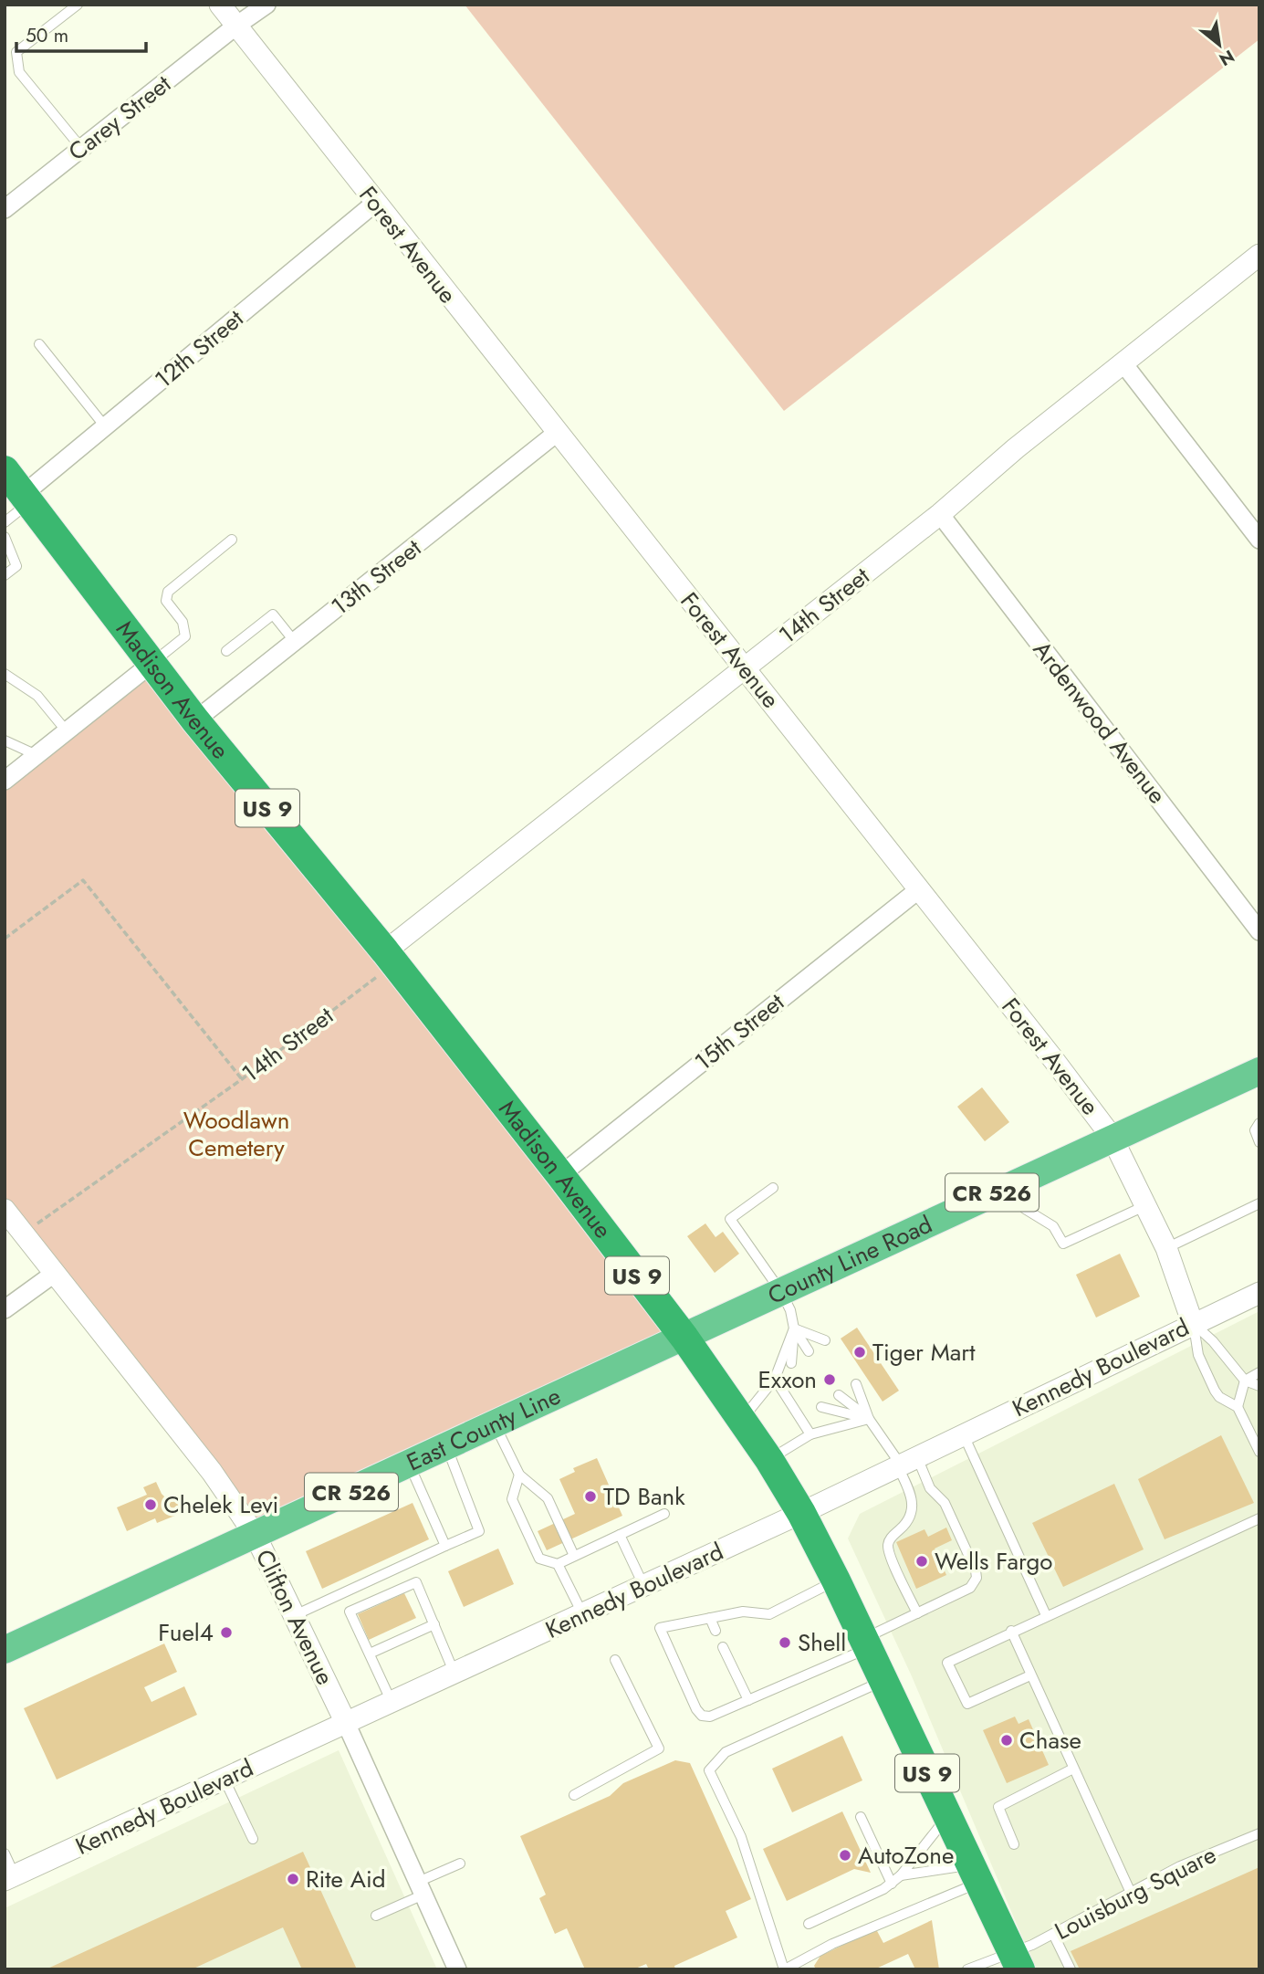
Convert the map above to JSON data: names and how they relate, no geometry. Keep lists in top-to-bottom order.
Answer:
{
  "streets": {
    "highway": ["Madison Avenue", "US 9"],
    "main road": ["CR 526", "County Line Road", "East County Line"],
    "street": [
      "Carey Street",
      "Forest Avenue",
      "12th Street",
      "13th Street",
      "14th Street",
      "Ardenwood Avenue",
      "15th Street",
      "Kennedy Boulevard",
      "Clifton Avenue"
    ],
    "lane": ["Louisburg Square"]
  },
  "crossings": [
    ["Carey Street", "Forest Avenue"],
    ["Forest Avenue", "12th Street"],
    ["Forest Avenue", "13th Street"],
    ["Forest Avenue", "14th Street"],
    ["Forest Avenue", "15th Street"],
    ["Forest Avenue", "County Line Road"],
    ["Forest Avenue", "Kennedy Boulevard"],
    ["12th Street", "Madison Avenue"],
    ["13th Street", "Madison Avenue"],
    ["14th Street", "Madison Avenue"],
    ["14th Street", "Ardenwood Avenue"],
    ["14th Street", "Clifton Avenue"],
    ["Madison Avenue", "15th Street"],
    ["Madison Avenue", "County Line Road"],
    ["Madison Avenue", "Kennedy Boulevard"],
    ["Madison Avenue", "East County Line"],
    ["Madison Avenue", "Louisburg Square"],
    ["County Line Road", "East County Line"],
    ["Kennedy Boulevard", "Clifton Avenue"],
    ["East County Line", "Clifton Avenue"]
  ],
  "parks": ["Woodlawn Cemetery"],
  "places": [
    "Tiger Mart",
    "Exxon",
    "TD Bank",
    "Chelek Levi",
    "Wells Fargo",
    "Fuel4",
    "Shell",
    "Chase",
    "AutoZone",
    "Rite Aid"
  ],
  "scale_bar": "50 m",
  "north": "bottom right"
}
